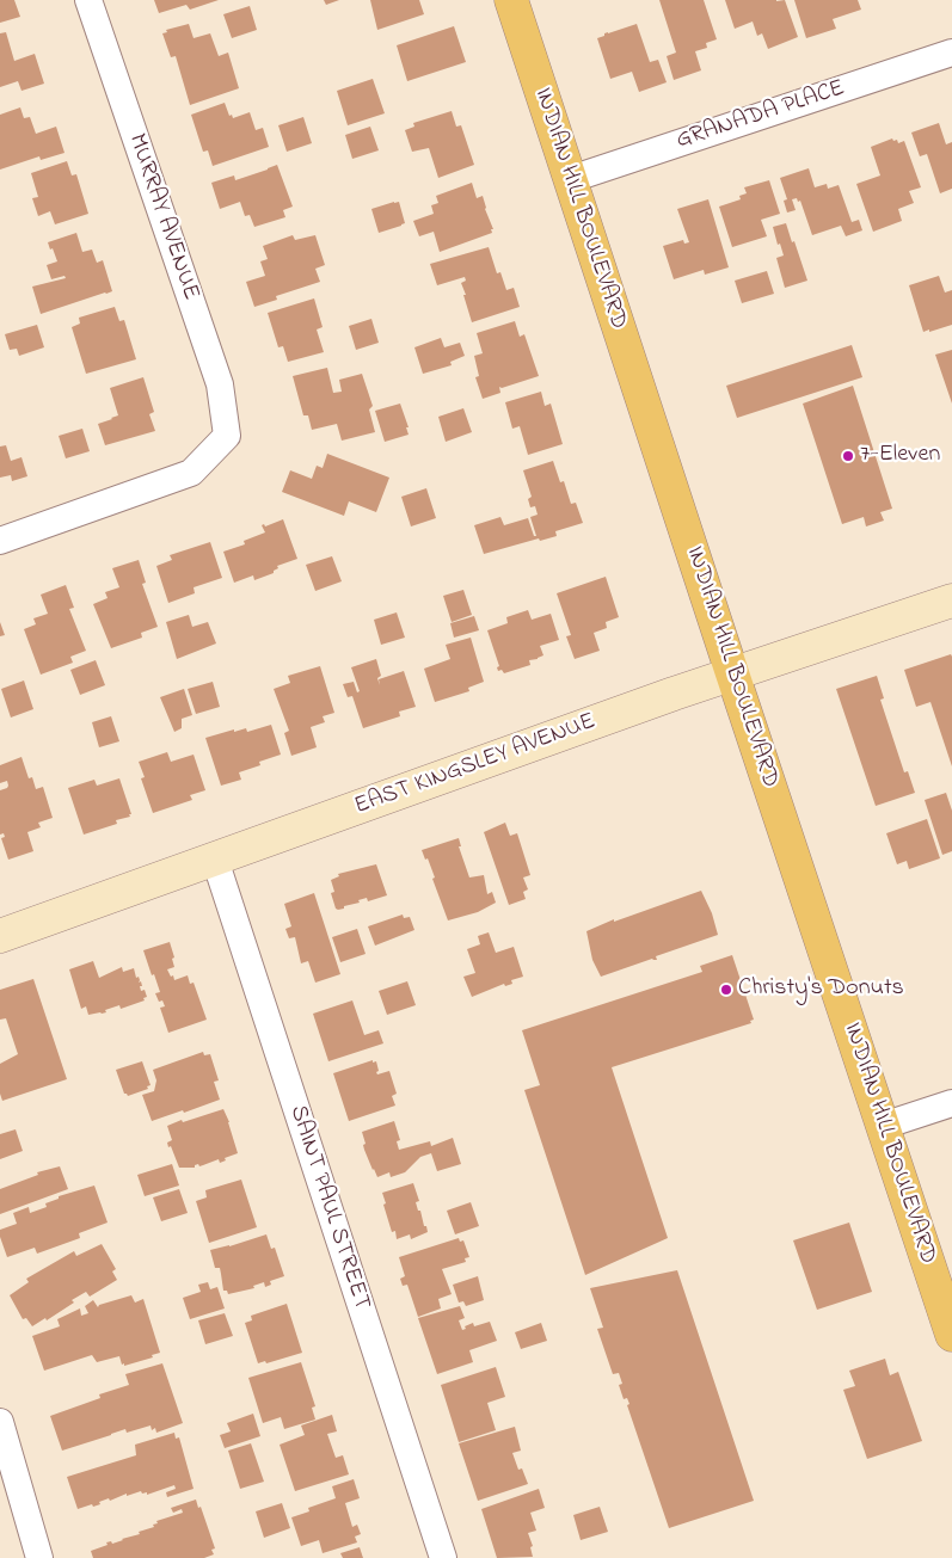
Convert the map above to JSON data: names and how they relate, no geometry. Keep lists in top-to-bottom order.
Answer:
{
  "streets": {
    "main road": ["INDIAN HILL BOULEVARD"],
    "street": [
      "GRANADA PLACE",
      "MURRAY AVENUE",
      "EAST KINGSLEY AVENUE",
      "SAINT PAUL STREET"
    ]
  },
  "crossings": [
    ["GRANADA PLACE", "INDIAN HILL BOULEVARD"],
    ["INDIAN HILL BOULEVARD", "EAST KINGSLEY AVENUE"],
    ["EAST KINGSLEY AVENUE", "SAINT PAUL STREET"]
  ],
  "places": ["7-Eleven", "Christy's Donuts"]
}
